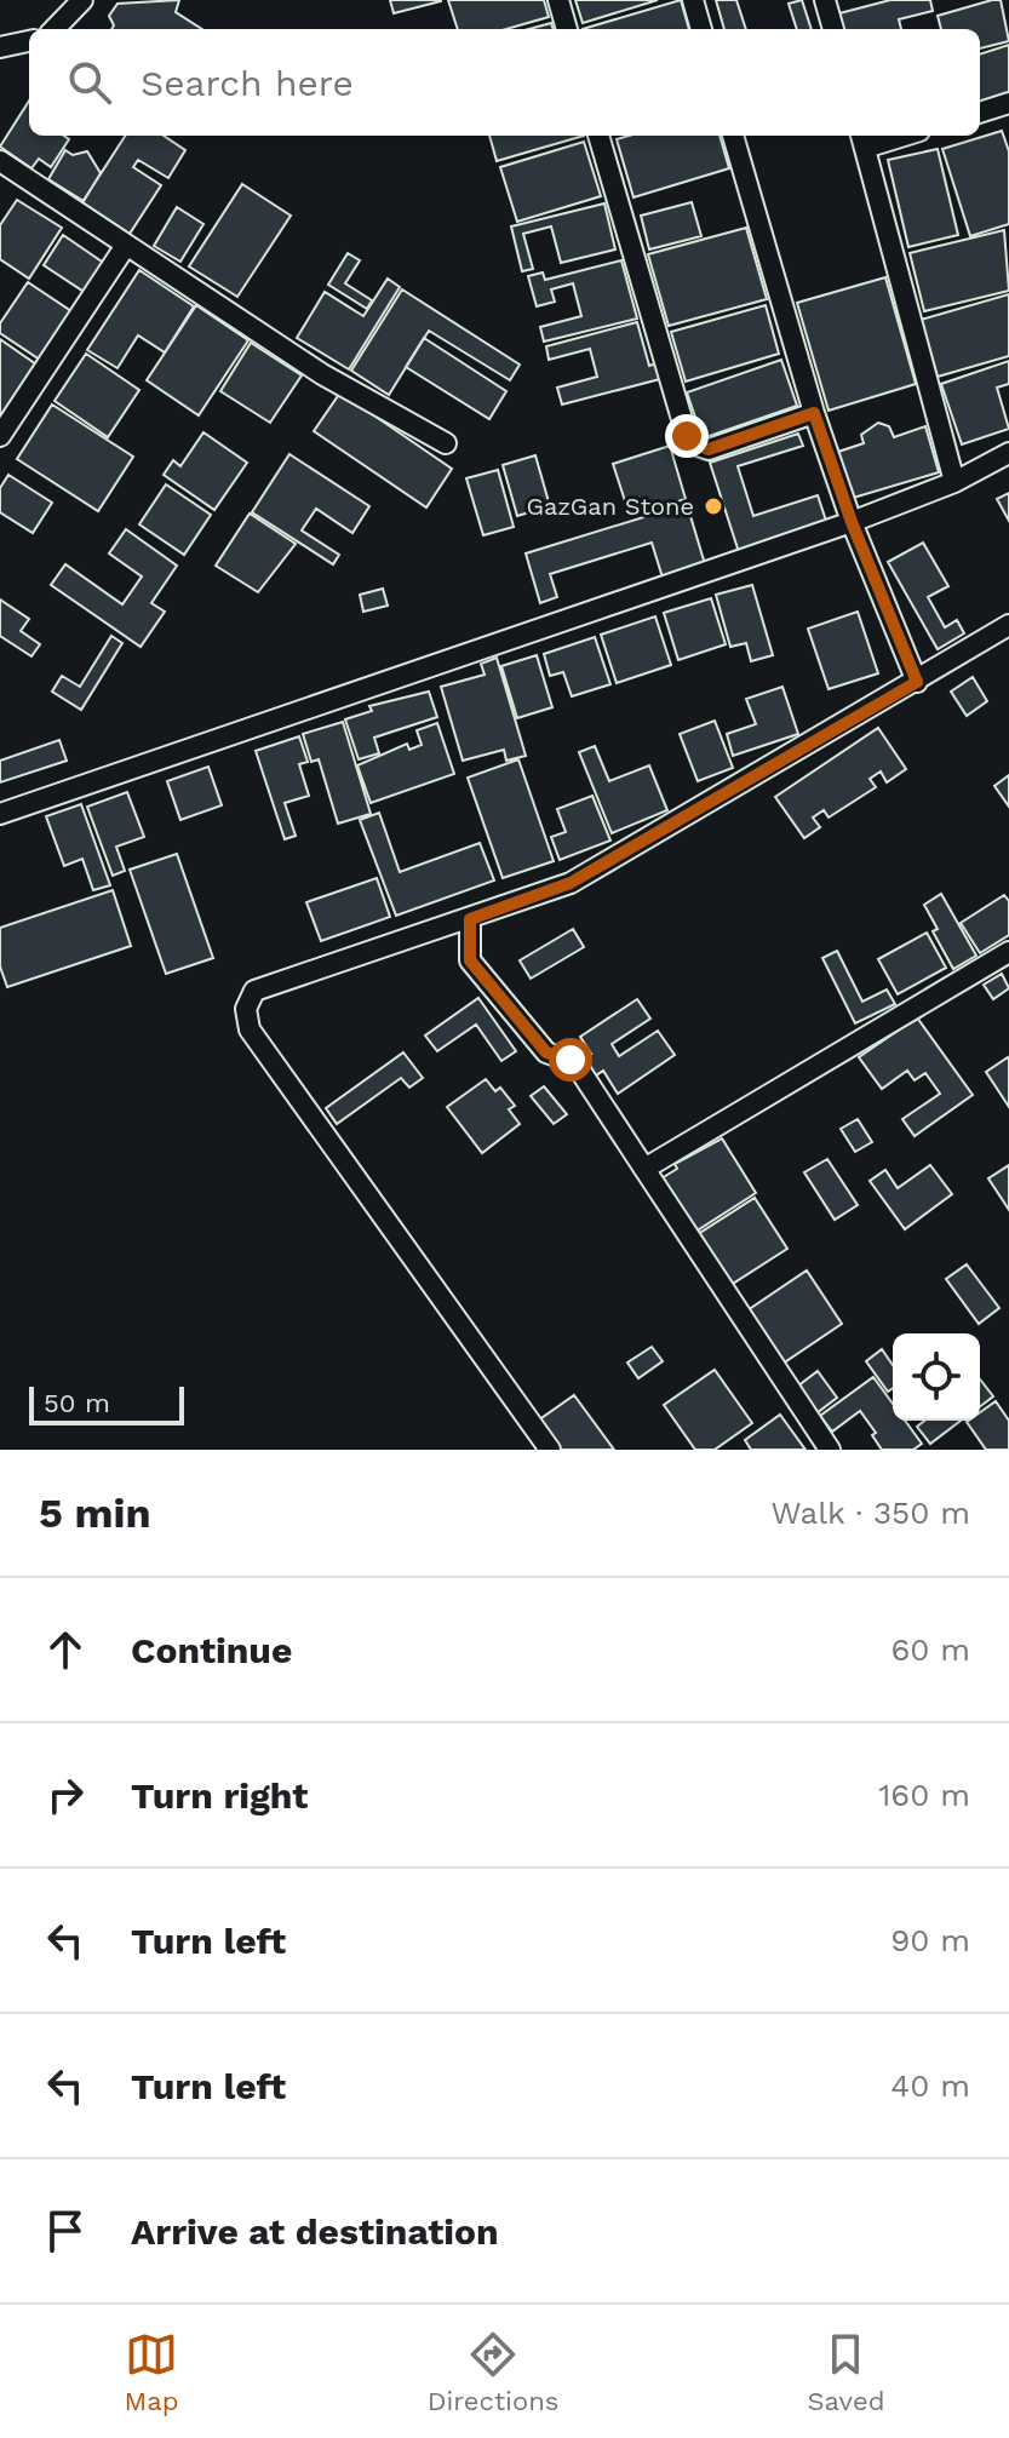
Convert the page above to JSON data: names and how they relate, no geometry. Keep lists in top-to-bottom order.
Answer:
{
  "places": ["GazGan Stone"],
  "scale_bar": "50 m",
  "page": {
    "search": "Search here",
    "scale": "50 m",
    "heading": ["5 min", "Walk · 350 m"],
    "list": [
      ["Continue", "60 m"],
      ["Turn right", "160 m"],
      ["Turn left", "90 m"],
      ["Turn left", "40 m"],
      "Arrive at destination"
    ],
    "nav": ["Map", "Directions", "Saved"]
  }
}
